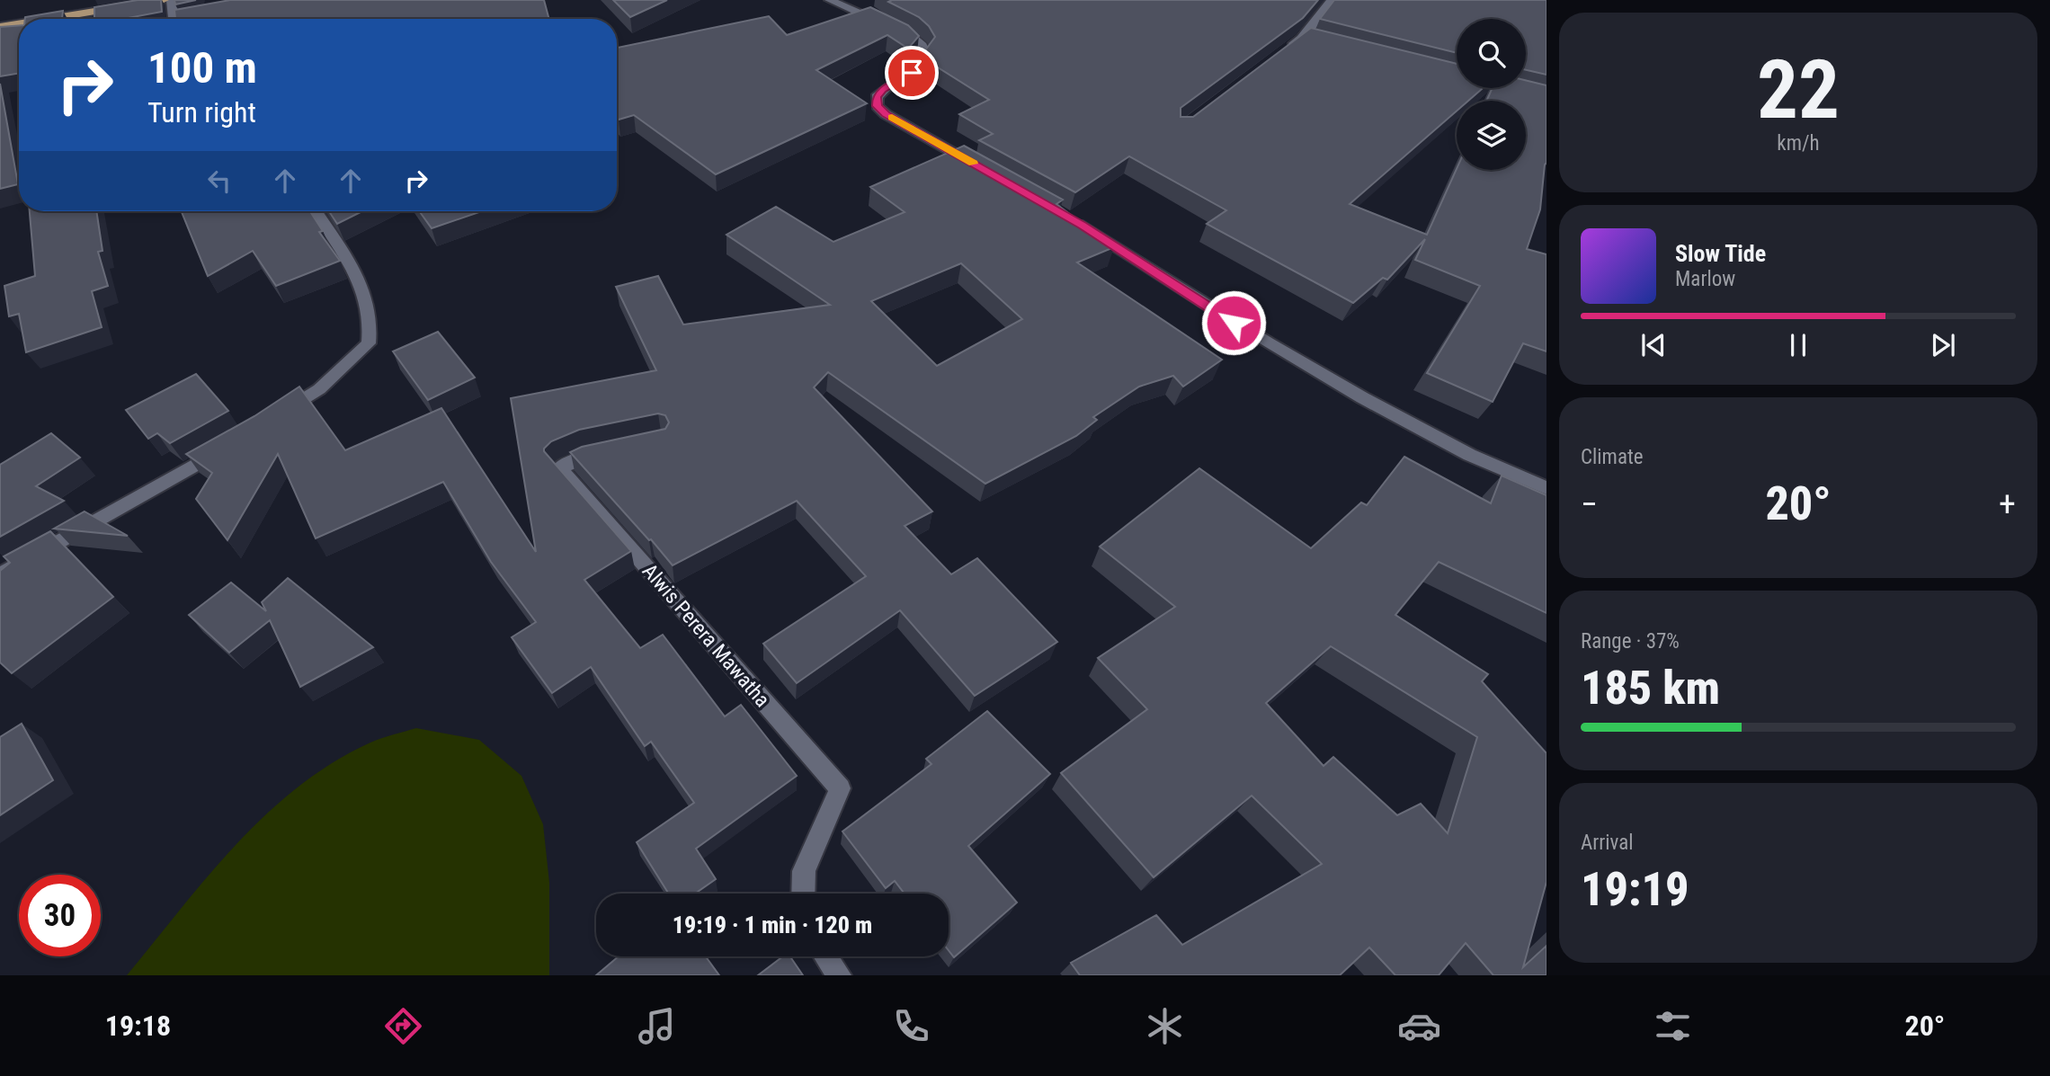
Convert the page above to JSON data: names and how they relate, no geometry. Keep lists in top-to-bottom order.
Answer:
{
  "streets": {
    "street": ["Alwis Perera Mawatha"]
  },
  "page": {
    "tile": [
      ["22", "km/h"],
      "Climate",
      ["Range · 37%", "185 km"],
      ["Arrival", "19:19"]
    ],
    "turn": ["100 m", "Turn right"],
    "song": ["Slow Tide", "Marlow"],
    "heat": ["−", "20°", "+"],
    "limit": "30",
    "trip": "19:19 · 1 min · 120 m",
    "tabs": ["19:18", "20°"]
  }
}
